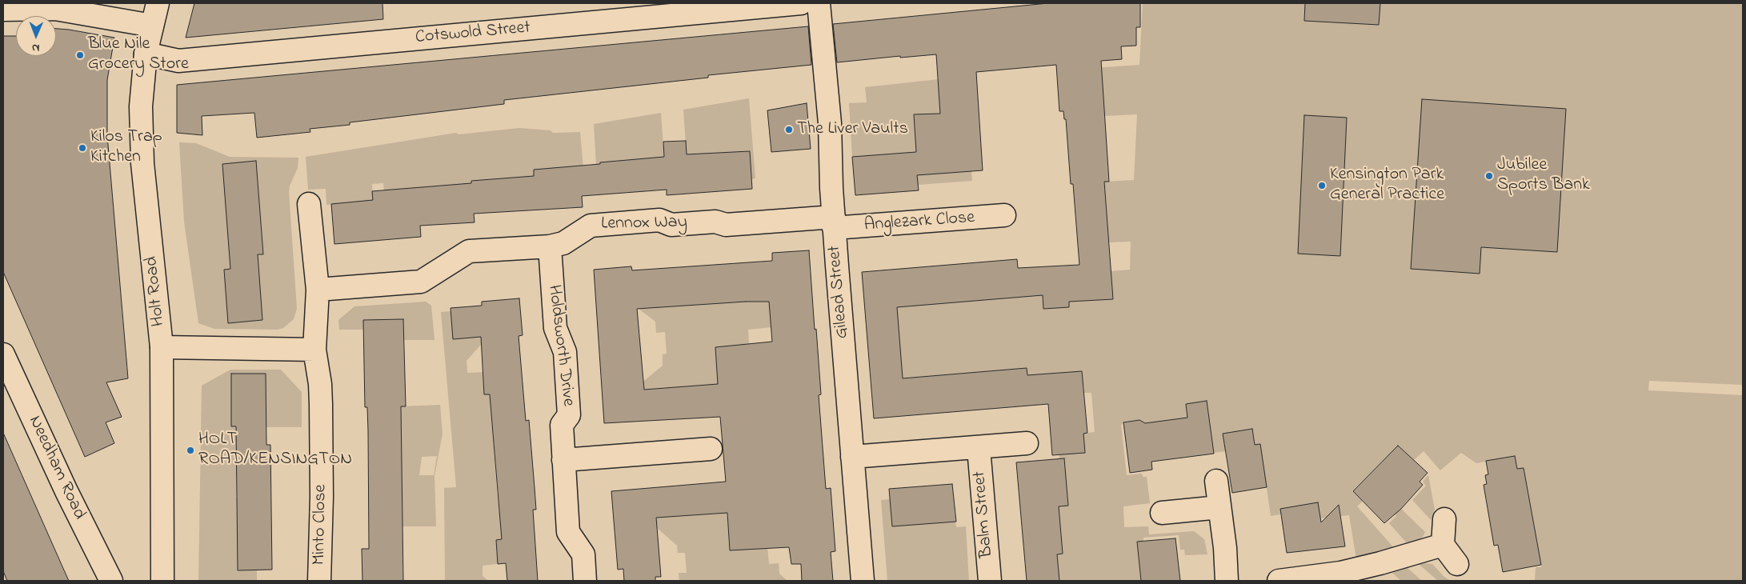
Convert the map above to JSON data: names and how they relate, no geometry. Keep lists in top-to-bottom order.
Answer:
{
  "streets": {
    "street": [
      "Cotswold Street",
      "Anglezark Close",
      "Lennox Way",
      "Holt Road",
      "Gilead Street",
      "Holdsworth Drive",
      "Needham Road",
      "Balm Street",
      "Minto Close"
    ]
  },
  "crossings": [
    ["Cotswold Street", "Holt Road"],
    ["Anglezark Close", "Lennox Way"],
    ["Anglezark Close", "Gilead Street"],
    ["Lennox Way", "Gilead Street"],
    ["Lennox Way", "Holdsworth Drive"],
    ["Lennox Way", "Minto Close"],
    ["Gilead Street", "Balm Street"]
  ],
  "places": [
    "Blue Nile Grocery Store",
    "The Liver Vaults",
    "Kilos Trap Kitchen",
    "Jubilee Sports Bank",
    "Kensington Park General Practice",
    "HOLT ROAD/KENSINGTON"
  ],
  "north": "bottom"
}
